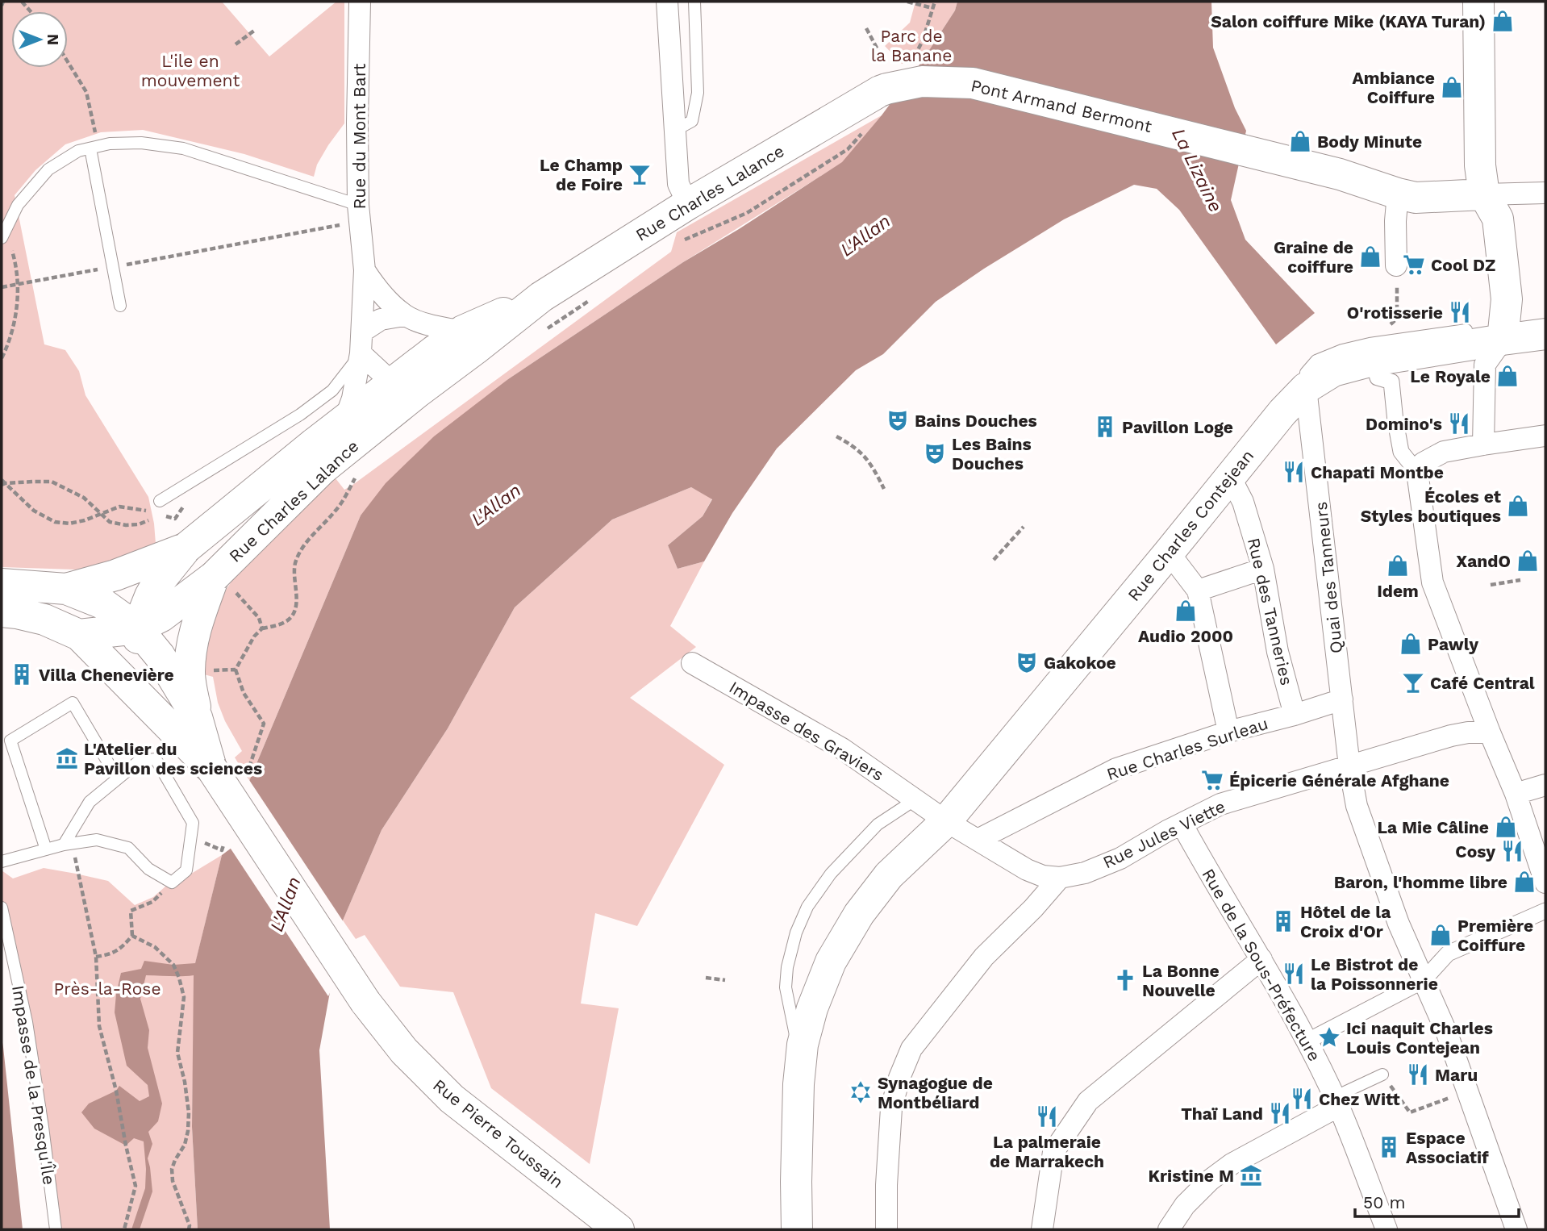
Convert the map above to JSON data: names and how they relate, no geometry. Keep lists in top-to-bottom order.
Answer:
{
  "streets": {
    "main road": [
      "Pont Armand Bermont",
      "Rue Charles Lalance",
      "Rue Charles Contejean",
      "Rue Pierre Toussain"
    ],
    "street": [
      "Rue du Mont Bart",
      "Quai des Tanneurs",
      "Rue des Tanneries",
      "Impasse des Graviers",
      "Rue Charles Surleau",
      "Rue Jules Viette",
      "Rue de la Sous-Préfecture"
    ],
    "lane": ["Impasse de la Presqu'Île"]
  },
  "crossings": [
    ["Pont Armand Bermont", "Rue Charles Lalance"],
    ["Rue du Mont Bart", "Rue Charles Lalance"],
    ["Rue Charles Contejean", "Quai des Tanneurs"],
    ["Rue Charles Contejean", "Rue des Tanneries"],
    ["Rue Charles Contejean", "Impasse des Graviers"],
    ["Rue Charles Contejean", "Rue Jules Viette"],
    ["Quai des Tanneurs", "Rue Charles Surleau"],
    ["Quai des Tanneurs", "Rue Jules Viette"],
    ["Rue des Tanneries", "Rue Charles Surleau"],
    ["Impasse des Graviers", "Rue Jules Viette"],
    ["Rue Charles Surleau", "Rue Jules Viette"],
    ["Rue Jules Viette", "Rue de la Sous-Préfecture"]
  ],
  "water": ["La Lizaine", "L'Allan"],
  "parks": ["Parc de la Banane", "L'ile en mouvement", "Près-la-Rose"],
  "places": {
    "shop": [
      "Salon coiffure Mike (KAYA Turan)",
      "Ambiance Coiffure",
      "Body Minute",
      "Graine de coiffure",
      "Le Royale",
      "Écoles et Styles boutiques",
      "XandO",
      "Idem",
      "Audio 2000",
      "Pawly",
      "La Mie Câline",
      "Baron, l'homme libre",
      "Première Coiffure"
    ],
    "bar": ["Le Champ de Foire", "Café Central"],
    "supermarket": ["Cool DZ", "Épicerie Générale Afghane"],
    "restaurant": [
      "O'rotisserie",
      "Domino's",
      "Chapati Montbe",
      "Cosy",
      "Le Bistrot de la Poissonnerie",
      "Maru",
      "Chez Witt",
      "Thaï Land",
      "La palmeraie de Marrakech"
    ],
    "theatre": ["Bains Douches", "Les Bains Douches", "Gakokoe"],
    "building": [
      "Pavillon Loge",
      "Villa Chenevière",
      "Hôtel de la Croix d'Or",
      "Espace Associatif"
    ],
    "museum": ["L'Atelier du Pavillon des sciences", "Kristine M"],
    "church": ["La Bonne Nouvelle"],
    "place": ["Ici naquit Charles Louis Contejean"],
    "synagogue": ["Synagogue de Montbéliard"]
  },
  "scale_bar": "50 m",
  "north": "right"
}
